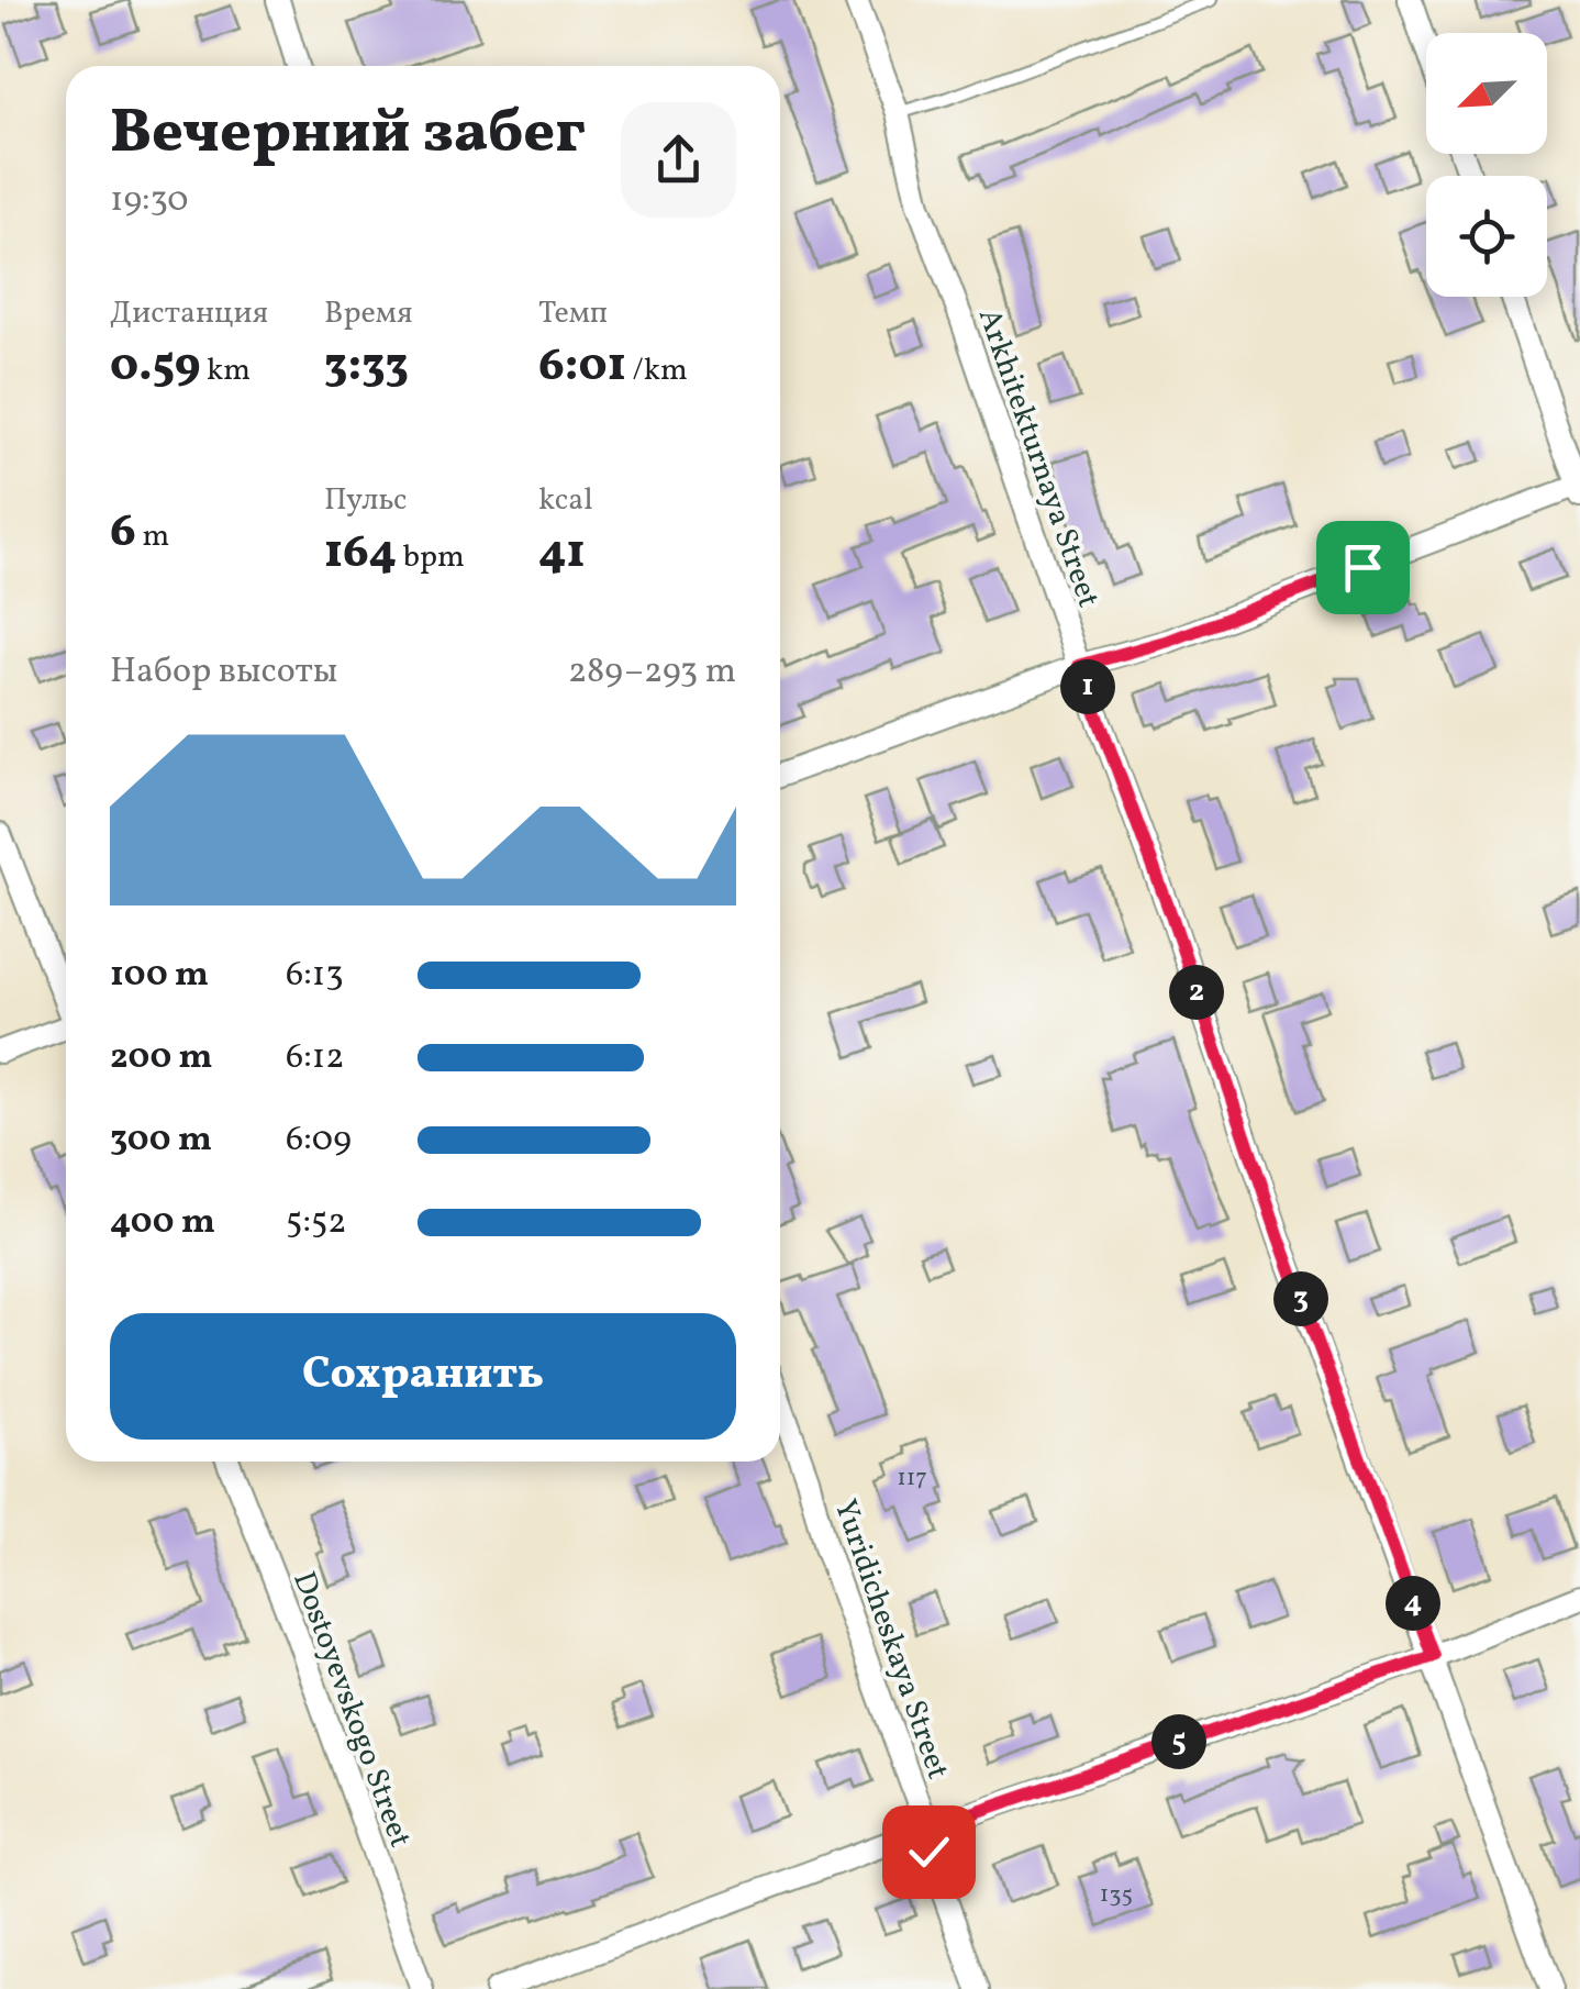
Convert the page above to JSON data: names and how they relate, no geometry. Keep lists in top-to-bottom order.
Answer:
{
  "streets": {
    "street": ["Arkhitekturnaya Street", "Yuridicheskaya Street", "Dostoyevskogo Street"]
  },
  "house_numbers": ["117", "135"],
  "north": "bottom left",
  "page": {
    "heading": ["Вечерний забег", "19:30"],
    "stats": [
      ["Дистанция", "0.59 km"],
      ["Время", "3:33"],
      ["Темп", "6:01 /km"],
      ["6 m"],
      ["Пульс", "164 bpm"],
      ["kcal", "41"]
    ],
    "chart": ["Набор высоты", "289–293 m"],
    "pins": [
      "1",
      "2",
      "3",
      "4",
      "5"
    ],
    "list": [
      {
        "name": "100 m",
        "note": "6:13"
      },
      {
        "name": "200 m",
        "note": "6:12"
      },
      {
        "name": "300 m",
        "note": "6:09"
      },
      {
        "name": "400 m",
        "note": "5:52"
      }
    ],
    "buttons": "Сохранить"
  }
}
